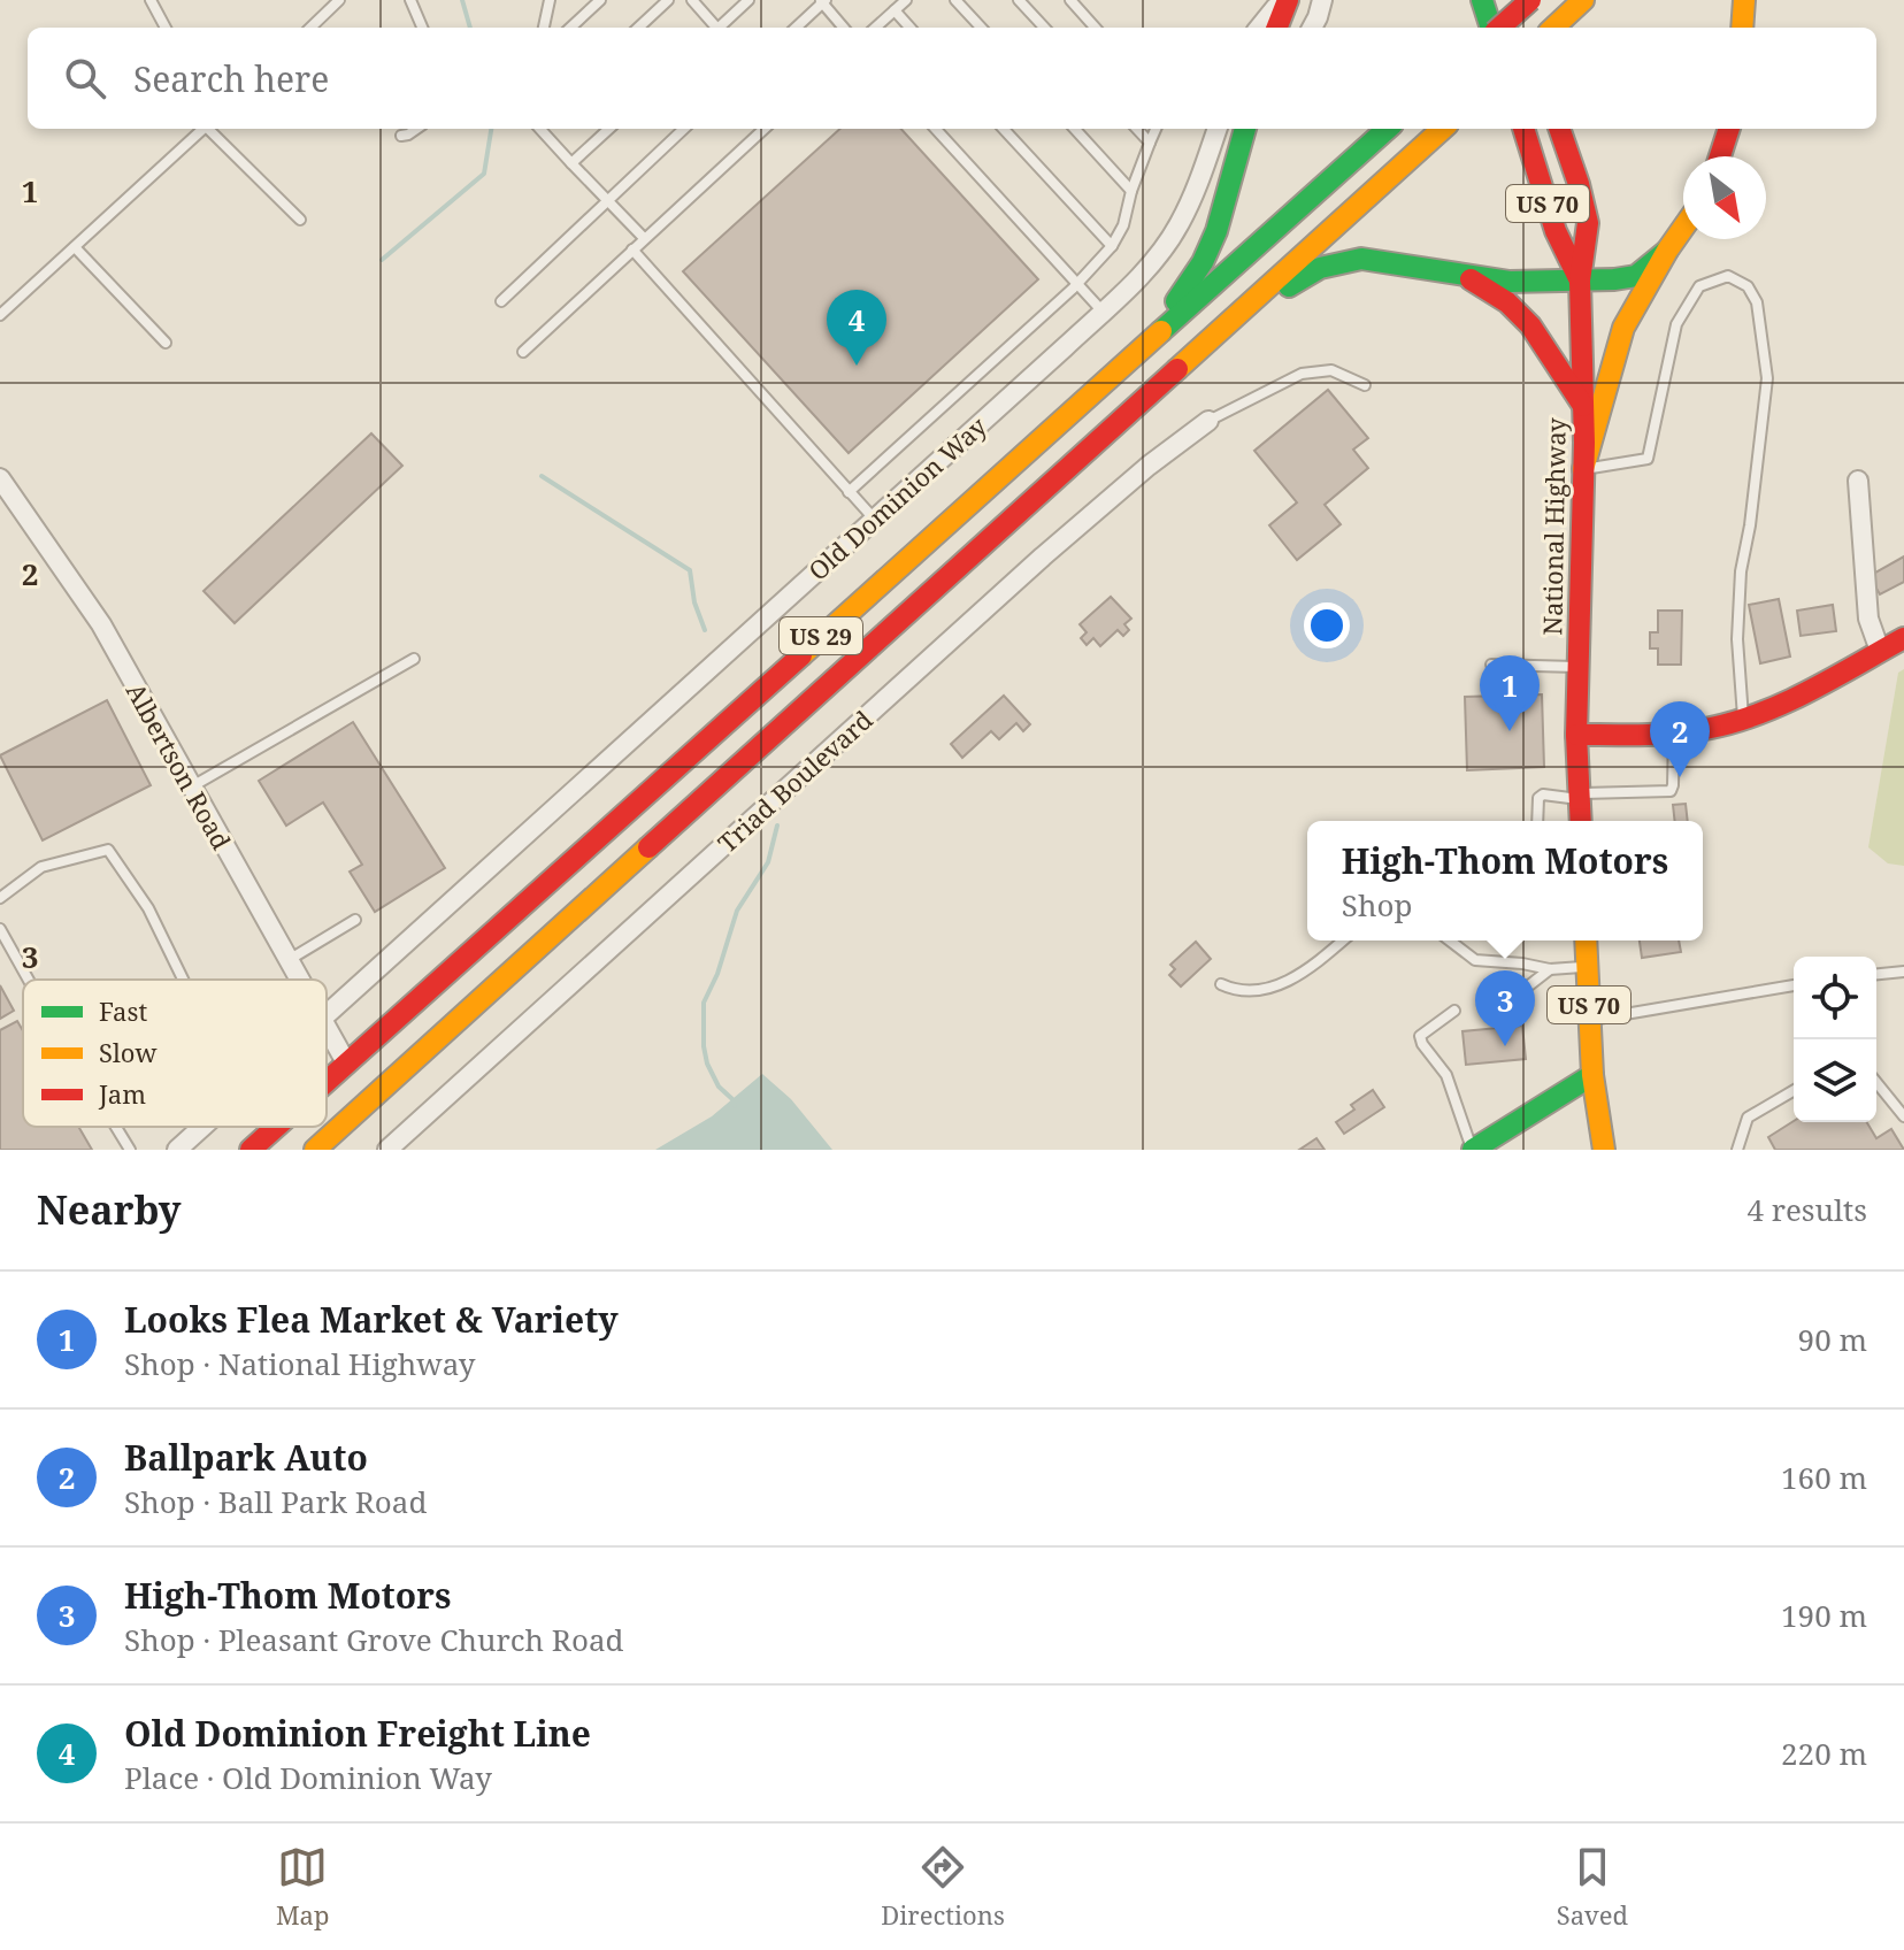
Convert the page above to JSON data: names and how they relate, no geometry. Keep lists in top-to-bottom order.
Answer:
{
  "streets": {
    "main road": ["US 70", "National Highway", "US 29"],
    "street": ["Old Dominion Way", "Albertson Road", "Triad Boulevard"]
  },
  "crossings": [
    ["US 29", "Albertson Road"]
  ],
  "legend": ["Fast", "Slow", "Jam"],
  "north": "bottom right",
  "page": {
    "search": "Search here",
    "pins": [
      "4",
      "1",
      "2",
      "3"
    ],
    "popup": ["High-Thom Motors", "Shop"],
    "heading": ["Nearby", "4 results"],
    "list": [
      {
        "mark": "1",
        "name": "Looks Flea Market & Variety",
        "note": "Shop · National Highway",
        "value": "90 m"
      },
      {
        "mark": "2",
        "name": "Ballpark Auto",
        "note": "Shop · Ball Park Road",
        "value": "160 m"
      },
      {
        "mark": "3",
        "name": "High-Thom Motors",
        "note": "Shop · Pleasant Grove Church Road",
        "value": "190 m"
      },
      {
        "mark": "4",
        "name": "Old Dominion Freight Line",
        "note": "Place · Old Dominion Way",
        "value": "220 m"
      }
    ],
    "nav": ["Map", "Directions", "Saved"]
  },
  "grid": {
    "rows": ["1", "2", "3"]
  }
}
